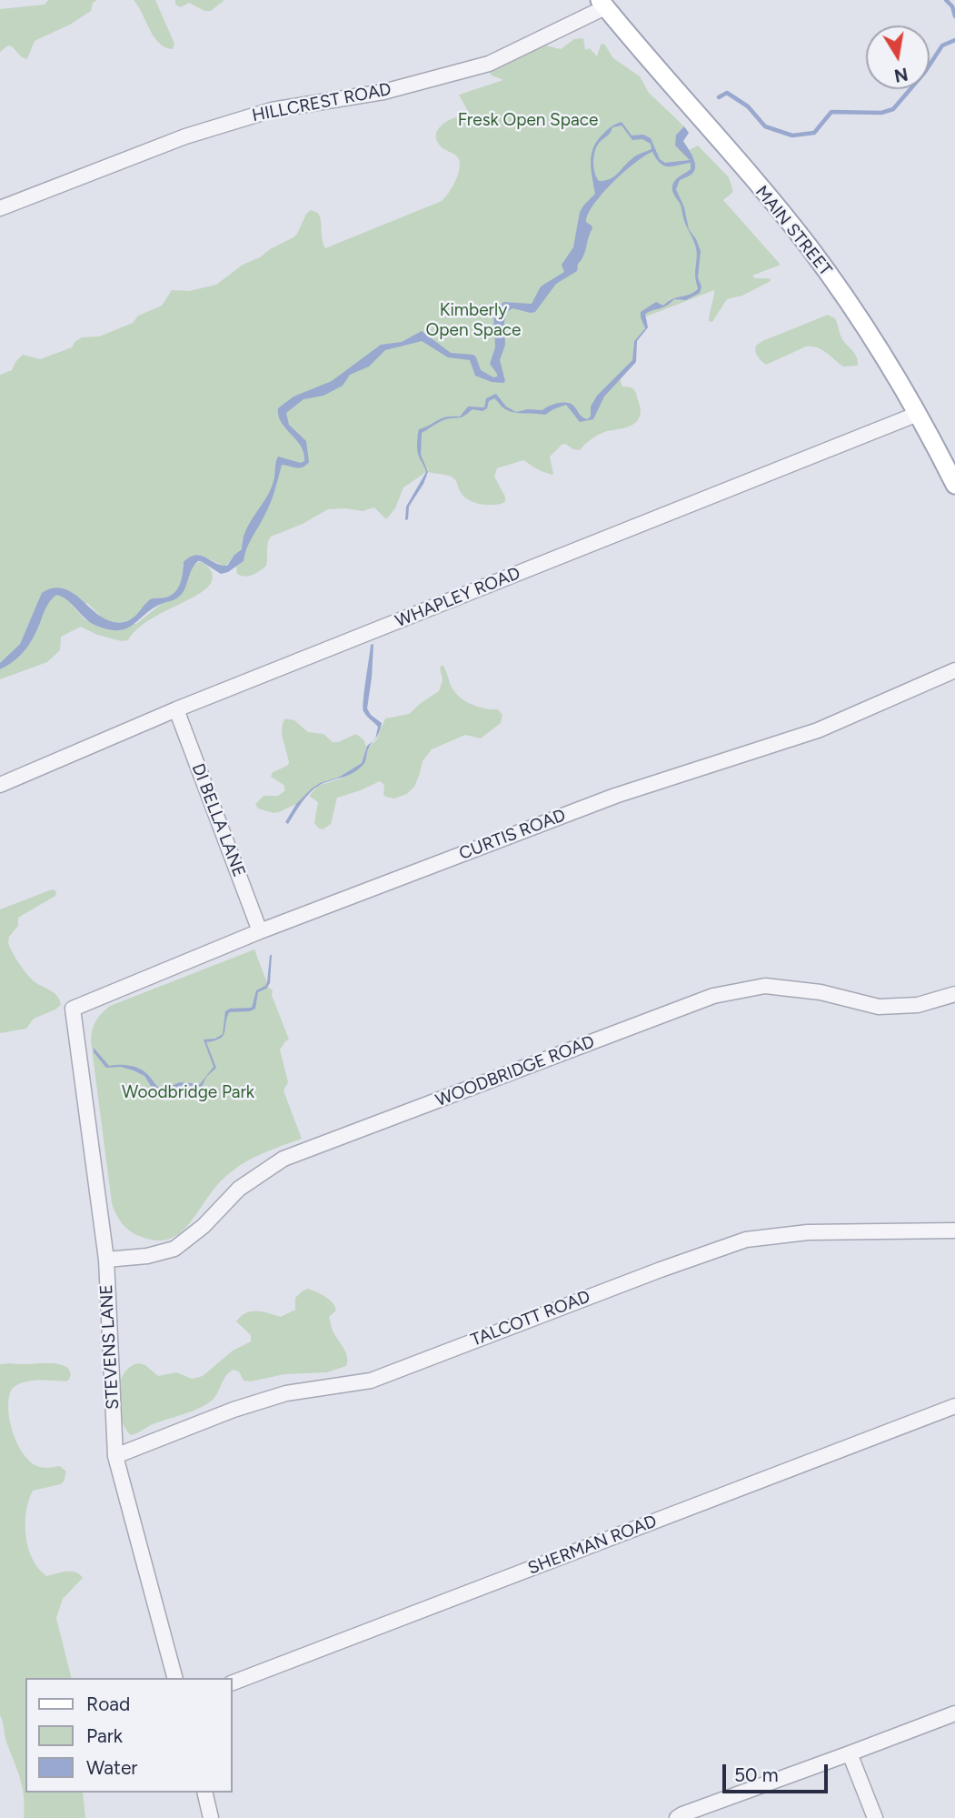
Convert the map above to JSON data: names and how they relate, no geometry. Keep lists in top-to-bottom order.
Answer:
{
  "streets": {
    "main road": ["MAIN STREET"],
    "street": [
      "HILLCREST ROAD",
      "WHAPLEY ROAD",
      "DI BELLA LANE",
      "CURTIS ROAD",
      "WOODBRIDGE ROAD",
      "TALCOTT ROAD",
      "STEVENS LANE",
      "SHERMAN ROAD"
    ]
  },
  "crossings": [
    ["HILLCREST ROAD", "MAIN STREET"],
    ["MAIN STREET", "WHAPLEY ROAD"],
    ["WHAPLEY ROAD", "DI BELLA LANE"],
    ["DI BELLA LANE", "CURTIS ROAD"],
    ["CURTIS ROAD", "STEVENS LANE"],
    ["WOODBRIDGE ROAD", "STEVENS LANE"],
    ["TALCOTT ROAD", "STEVENS LANE"]
  ],
  "parks": ["Fresk Open Space", "Kimberly Open Space", "Woodbridge Park"],
  "legend": ["Road", "Park", "Water"],
  "scale_bar": "50 m",
  "north": "bottom"
}
